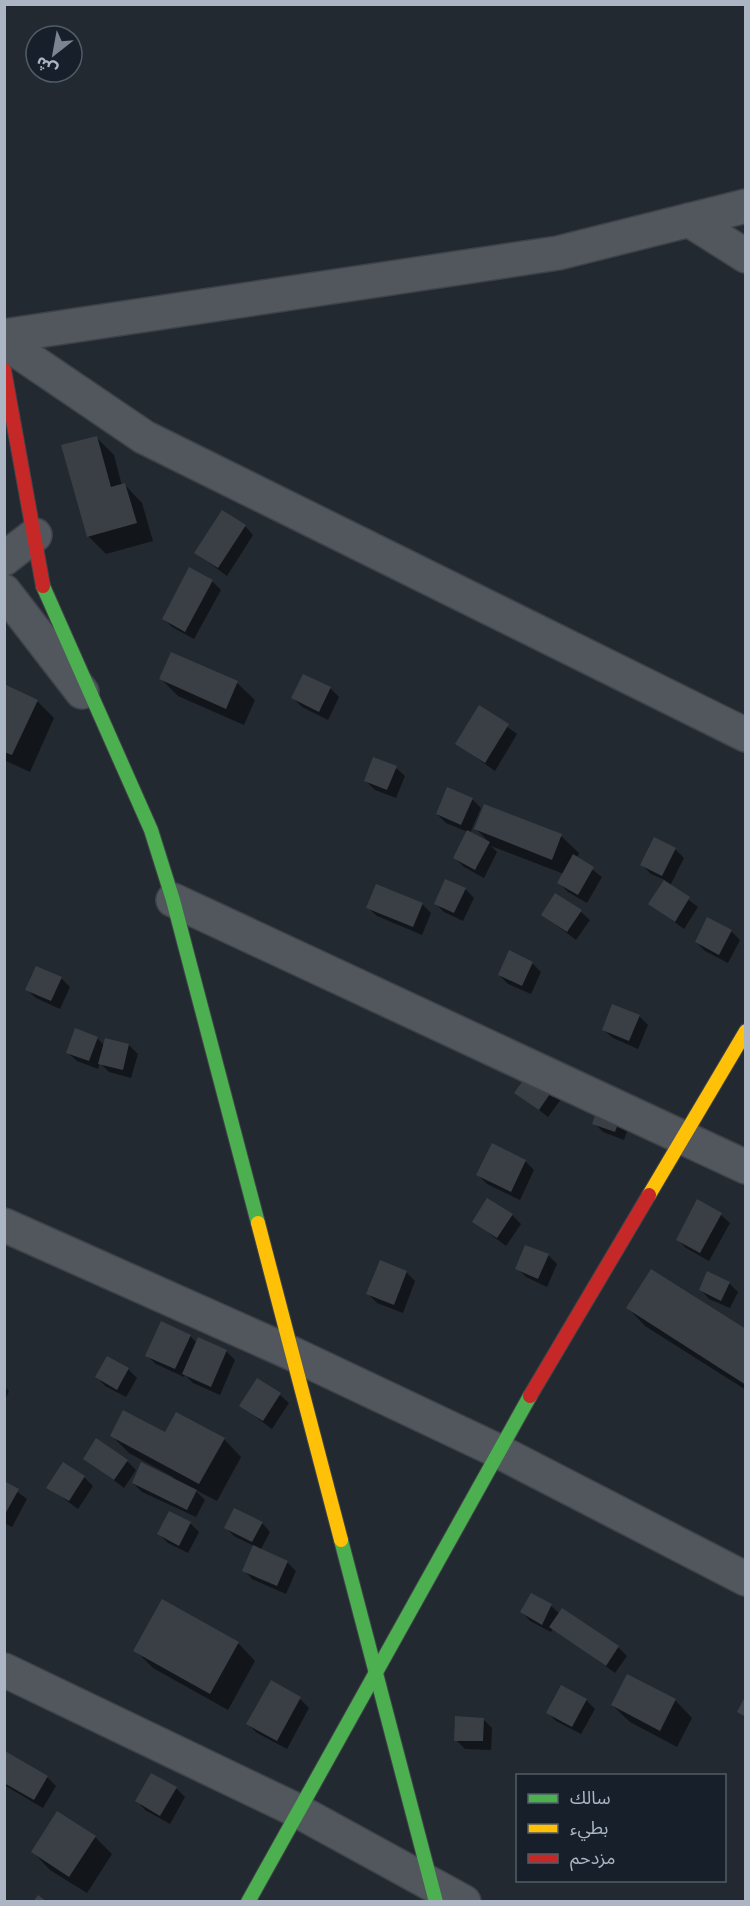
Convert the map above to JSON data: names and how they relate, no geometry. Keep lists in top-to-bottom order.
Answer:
{
  "legend": ["سالك", "بطيء", "مزدحم"],
  "north": "bottom left"
}
